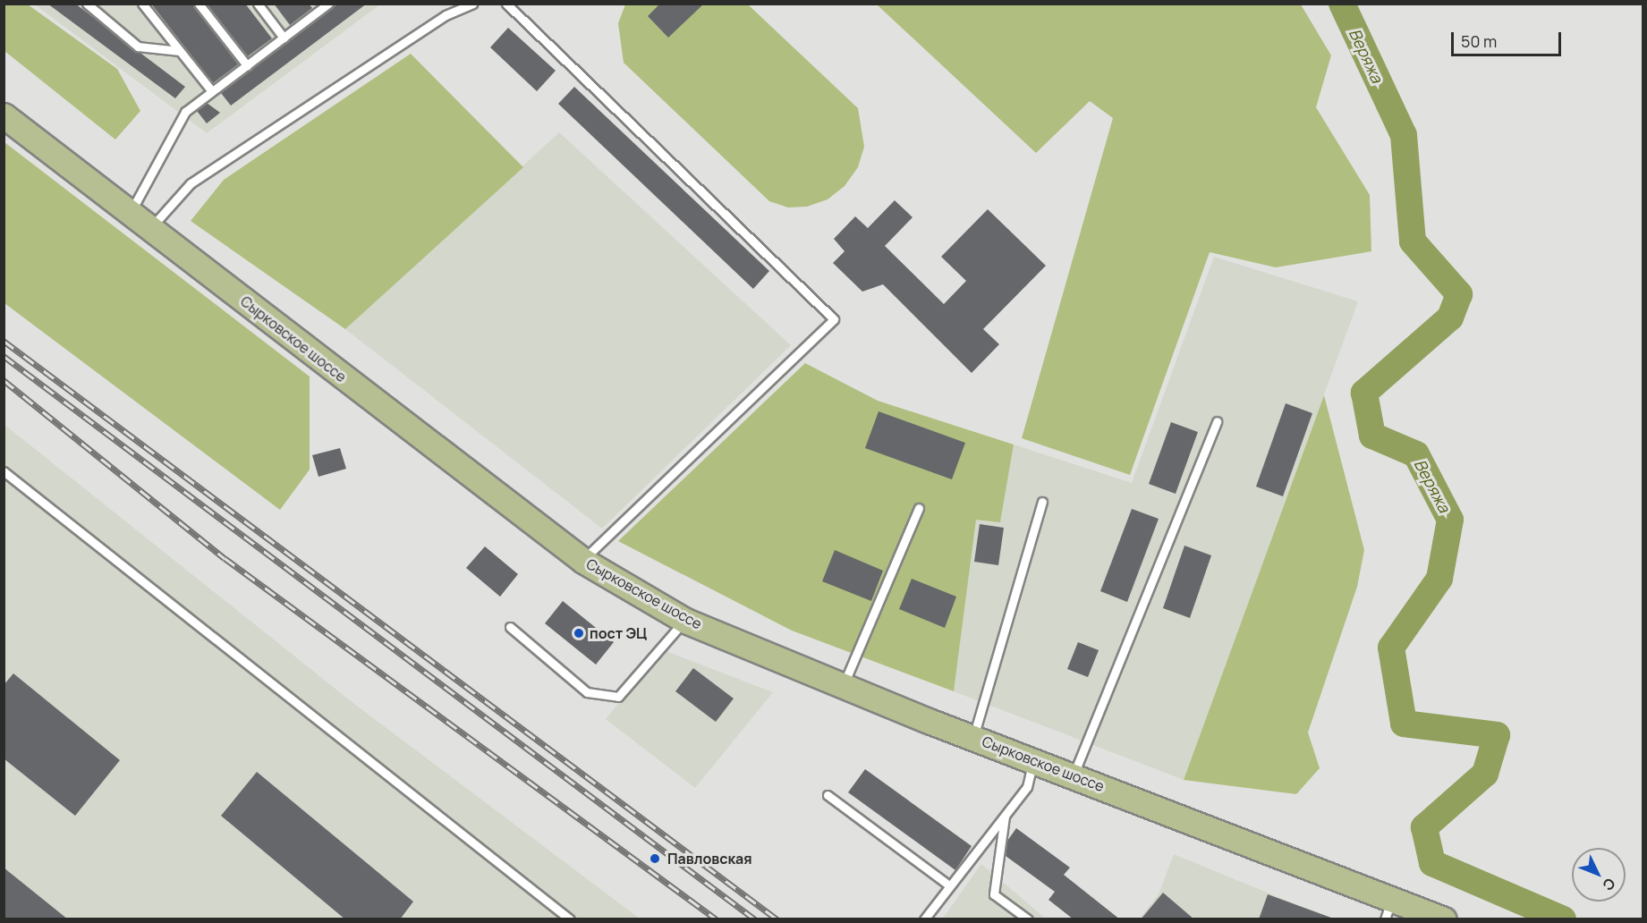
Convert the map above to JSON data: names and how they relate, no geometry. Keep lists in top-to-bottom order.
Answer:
{
  "streets": {
    "main road": ["Сырковское шоссе"]
  },
  "water": ["Веряжа"],
  "places": ["пост ЭЦ", "Павловская"],
  "scale_bar": "50 m",
  "north": "bottom right"
}
